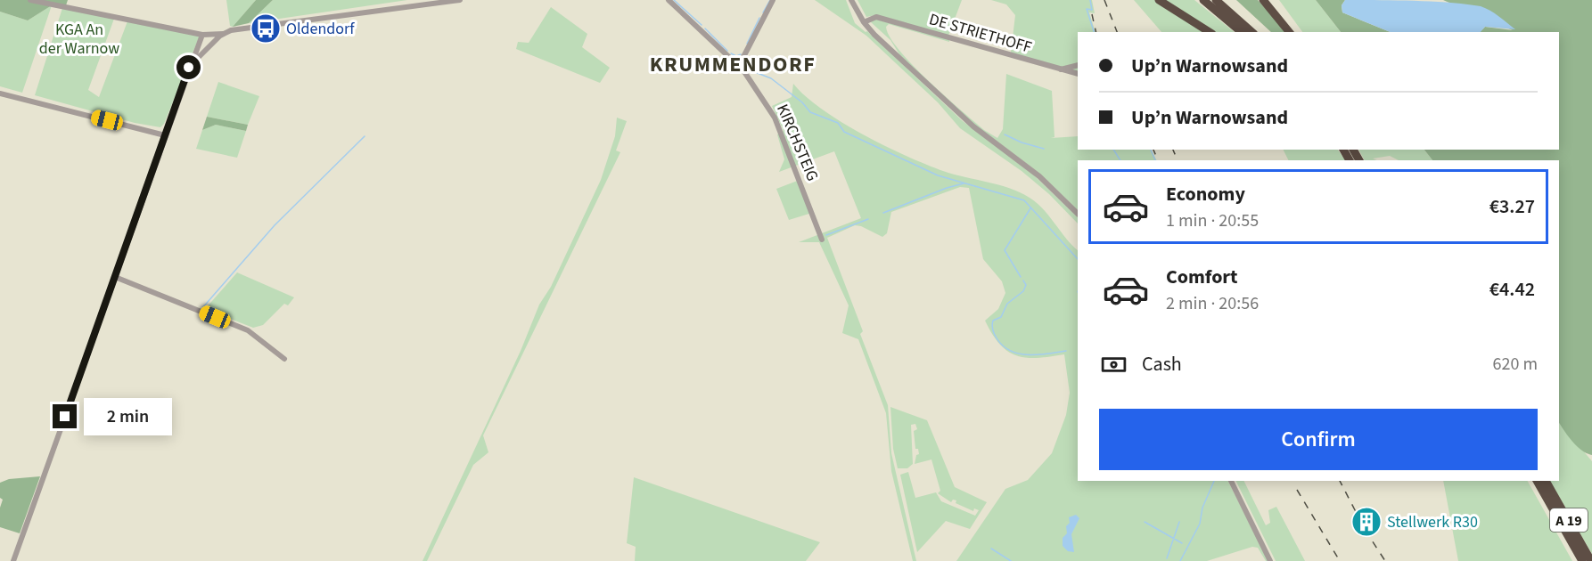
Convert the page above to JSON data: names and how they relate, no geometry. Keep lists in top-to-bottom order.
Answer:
{
  "streets": {
    "highway": ["A 19"],
    "street": ["DE STRIETHOFF", "KIRCHSTEIG"]
  },
  "districts": ["KRUMMENDORF"],
  "parks": ["KGA An der Warnow"],
  "places": {
    "bus stop": ["Oldendorf"],
    "building": ["Stellwerk R30"]
  },
  "page": {
    "banner": ["Up’n Warnowsand", "Up’n Warnowsand"],
    "list": [
      {
        "name": "Economy",
        "note": "1 min · 20:55",
        "value": "€3.27"
      },
      {
        "name": "Comfort",
        "note": "2 min · 20:56",
        "value": "€4.42"
      }
    ],
    "pay": ["Cash", "620 m"],
    "bubble": "2 min",
    "buttons": "Confirm"
  }
}
